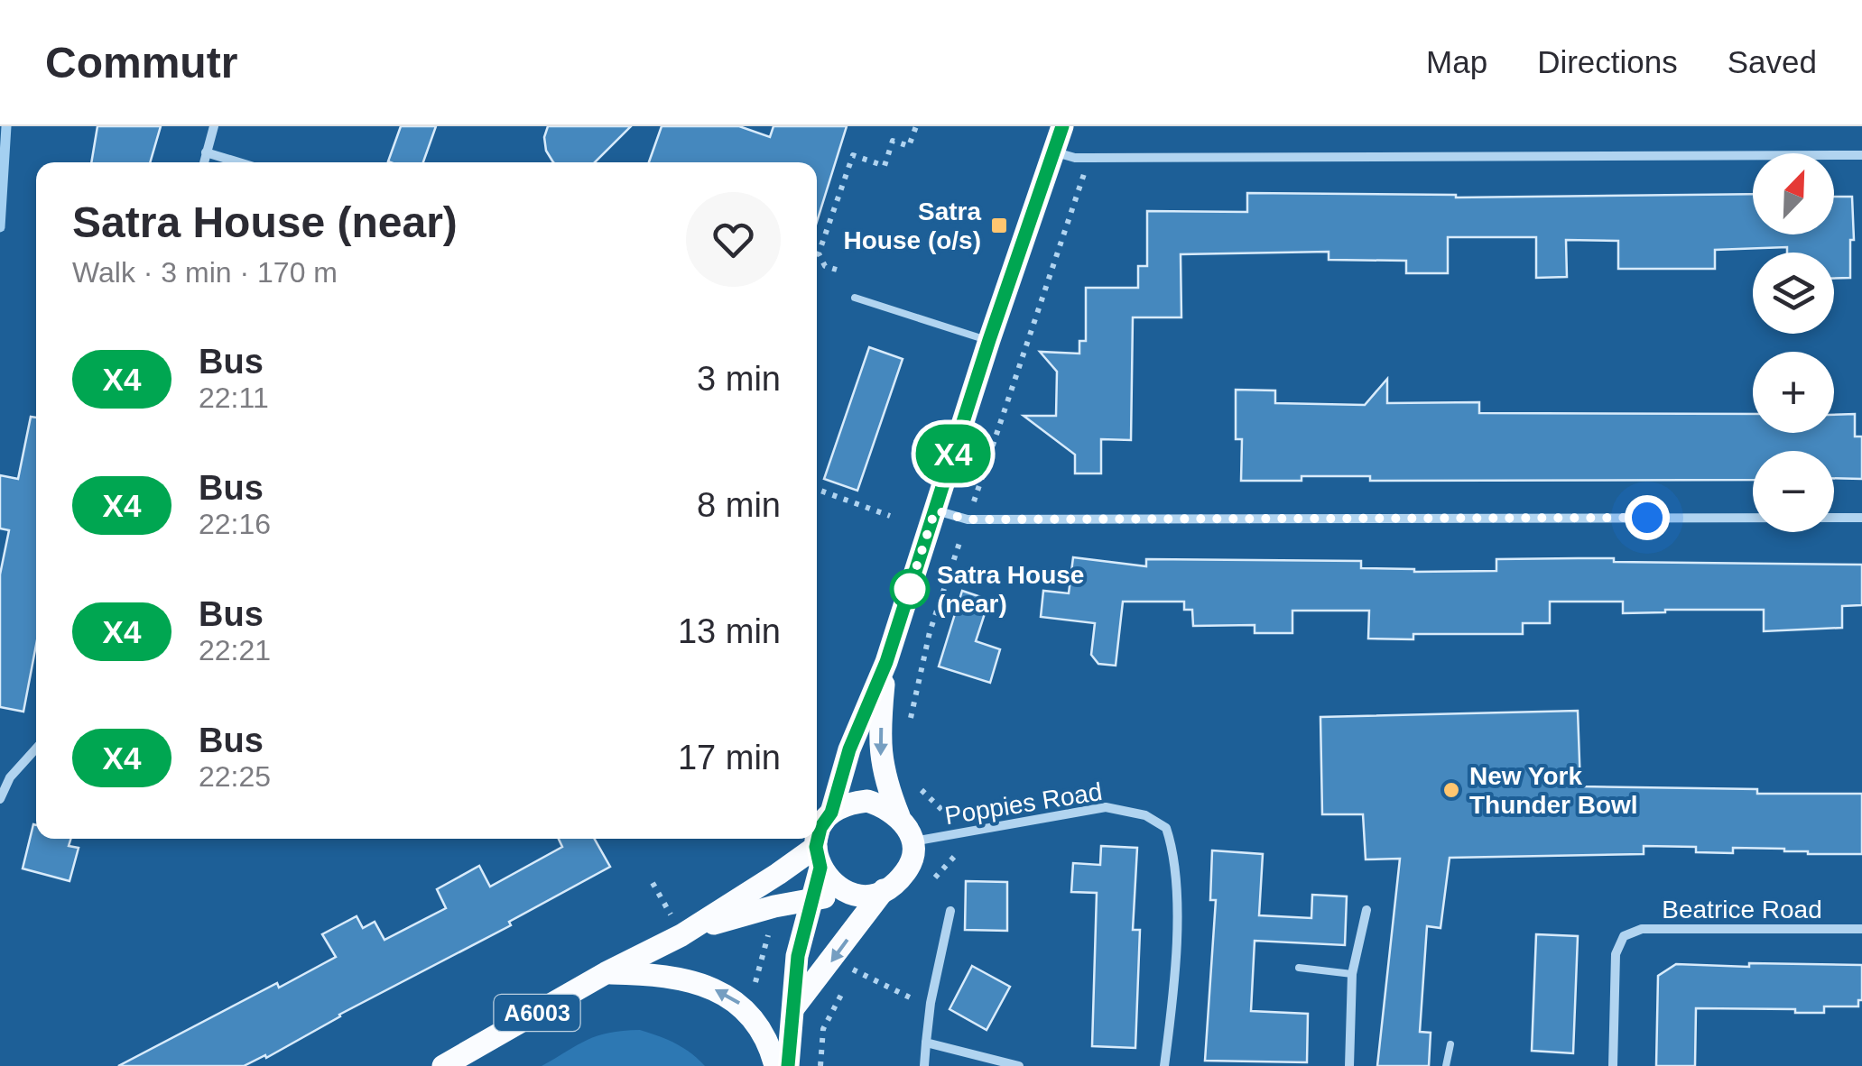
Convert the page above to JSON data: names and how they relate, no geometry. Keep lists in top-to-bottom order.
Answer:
{
  "streets": {
    "main road": ["A6003"],
    "street": ["Poppies Road", "Beatrice Road"]
  },
  "crossings": [
    ["Poppies Road", "A6003"]
  ],
  "places": {
    "transit": ["Satra House (o/s)"],
    "other": ["Satra House (near)", "New York Thunder Bowl"]
  },
  "lines": ["bus line X4"],
  "north": "top right",
  "page": {
    "header": "Commutr",
    "nav": ["Map", "Directions", "Saved"],
    "on_map": "X4",
    "map_buttons": ["+", "−"],
    "heading": ["Satra House (near)", "Walk · 3 min · 170 m"],
    "list": [
      {
        "mark": "X4",
        "name": "Bus",
        "note": "22:11",
        "value": "3 min"
      },
      {
        "mark": "X4",
        "name": "Bus",
        "note": "22:16",
        "value": "8 min"
      },
      {
        "mark": "X4",
        "name": "Bus",
        "note": "22:21",
        "value": "13 min"
      },
      {
        "mark": "X4",
        "name": "Bus",
        "note": "22:25",
        "value": "17 min"
      }
    ]
  }
}
